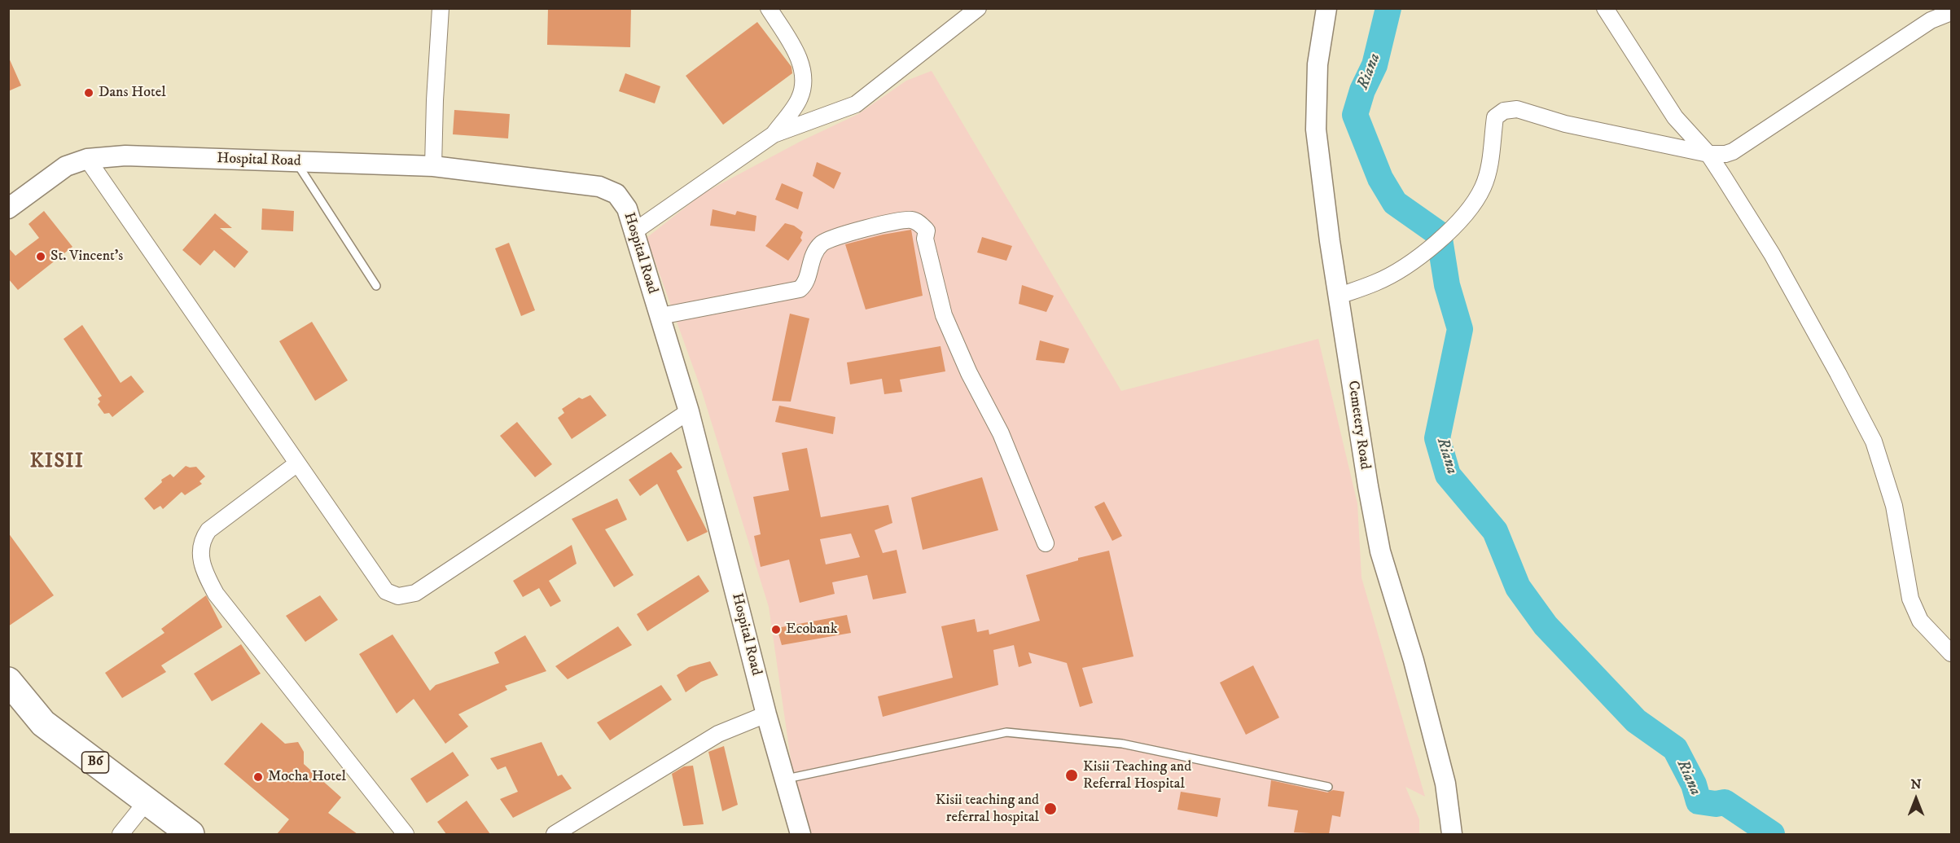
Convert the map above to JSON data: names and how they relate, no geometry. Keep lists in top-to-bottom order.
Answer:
{
  "streets": {
    "highway": ["B6"],
    "street": ["Hospital Road", "Cemetery Road"]
  },
  "districts": ["KISII"],
  "water": ["Riana"],
  "places": [
    "Dans Hotel",
    "St. Vincent's",
    "Ecobank",
    "Kisii Teaching and Referral Hospital",
    "Mocha Hotel",
    "Kisii teaching and referral hospital"
  ],
  "north": "top"
}
